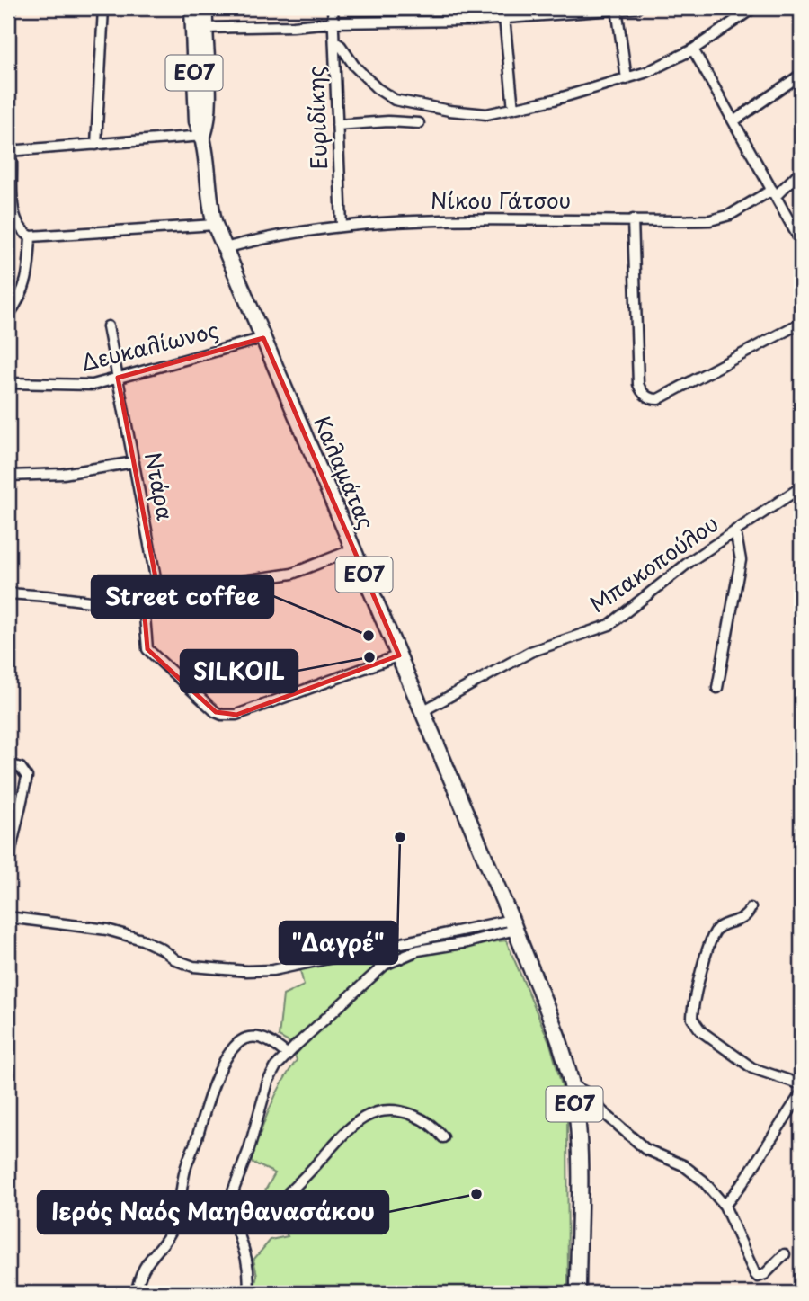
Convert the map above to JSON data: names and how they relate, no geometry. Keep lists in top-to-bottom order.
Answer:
{
  "streets": {
    "main road": ["ΕΟ7", "Καλαμάτας"],
    "street": [
      "Ευριδίκης",
      "Νίκου Γάτσου",
      "Δευκαλίωνος",
      "Ντάρα",
      "Μπακοπούλου"
    ]
  },
  "crossings": [
    ["ΕΟ7", "Καλαμάτας"],
    ["Ευριδίκης", "Νίκου Γάτσου"],
    ["Νίκου Γάτσου", "Καλαμάτας"],
    ["Δευκαλίωνος", "Καλαμάτας"],
    ["Δευκαλίωνος", "Ντάρα"],
    ["Καλαμάτας", "Μπακοπούλου"]
  ],
  "places": [
    "Street coffee",
    "SILKOIL",
    "\"Δαγρέ\"",
    "Ιερός Ναός Μαηθανασάκου"
  ]
}
